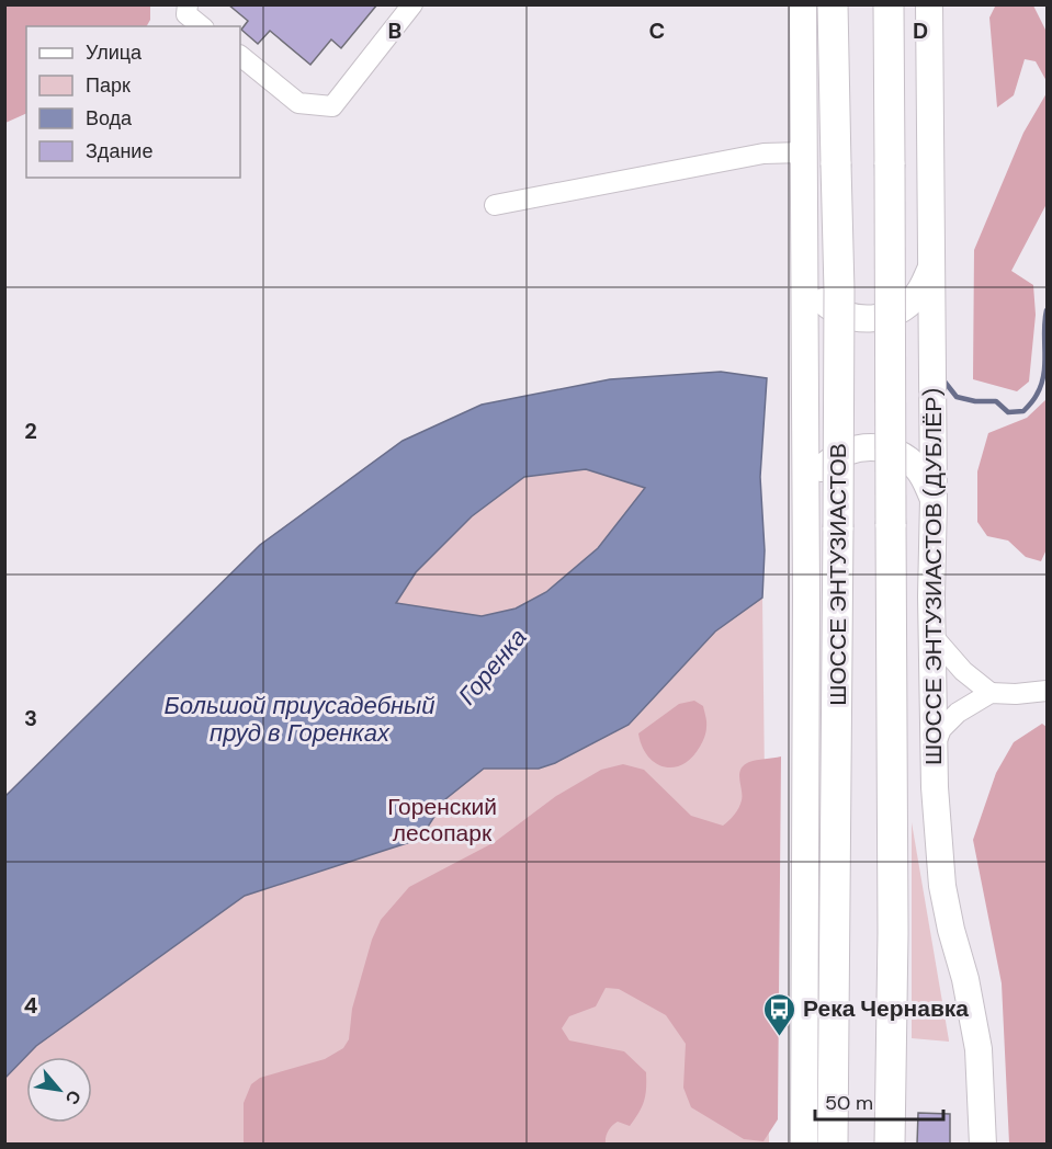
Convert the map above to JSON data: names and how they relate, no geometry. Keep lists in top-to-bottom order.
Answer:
{
  "streets": {
    "highway": ["ШОССЕ ЭНТУЗИАСТОВ"],
    "main road": ["ШОССЕ ЭНТУЗИАСТОВ (ДУБЛЁР)"]
  },
  "water": ["Горенка", "Большой приусадебный пруд в Горенках"],
  "parks": ["Горенский лесопарк"],
  "places": {
    "bus stop": ["Река Чернавка"]
  },
  "legend": [
    "Улица",
    "Парк",
    "Вода",
    "Здание"
  ],
  "scale_bar": "50 m",
  "north": "bottom right",
  "grid": {
    "columns": ["B", "C", "D"],
    "rows": ["2", "3", "4"]
  }
}
